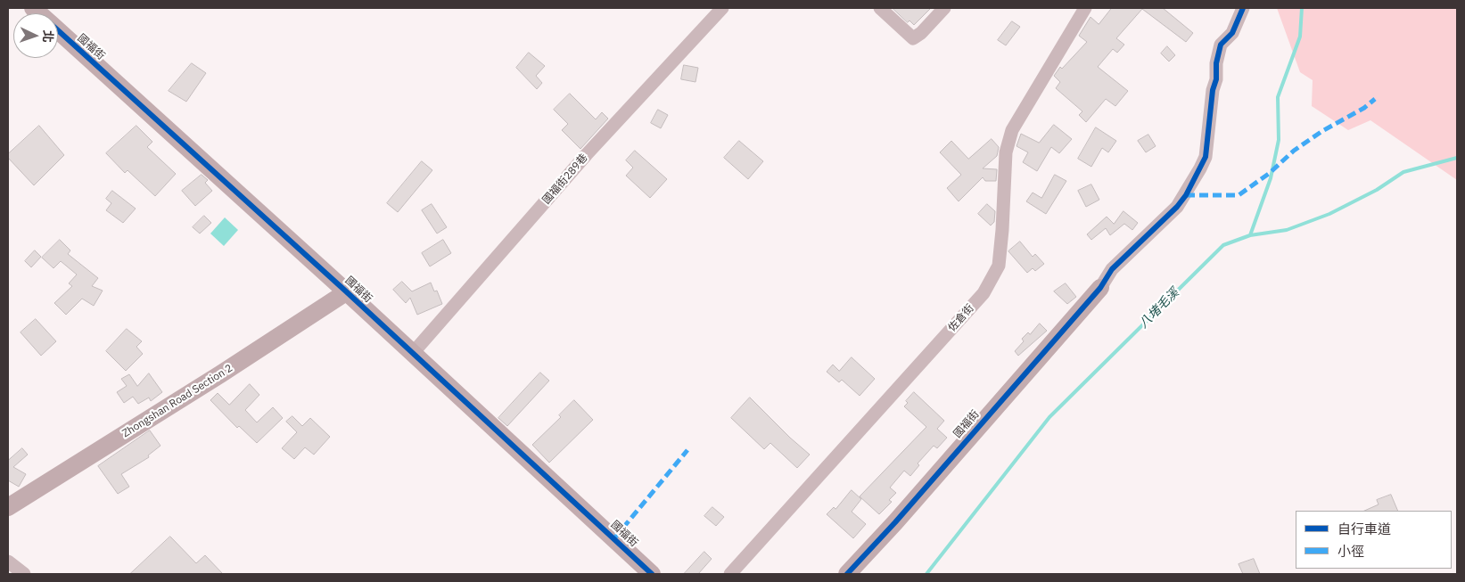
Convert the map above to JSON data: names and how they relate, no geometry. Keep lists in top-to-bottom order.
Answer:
{
  "streets": {
    "street": [
      "國福街",
      "國福街289巷",
      "佐倉街",
      "Zhongshan Road Section 2"
    ]
  },
  "crossings": [
    ["國福街", "國福街289巷"],
    ["國福街", "Zhongshan Road Section 2"]
  ],
  "water": ["八堵毛溪"],
  "legend": ["自行車道", "小徑"],
  "north": "right"
}
